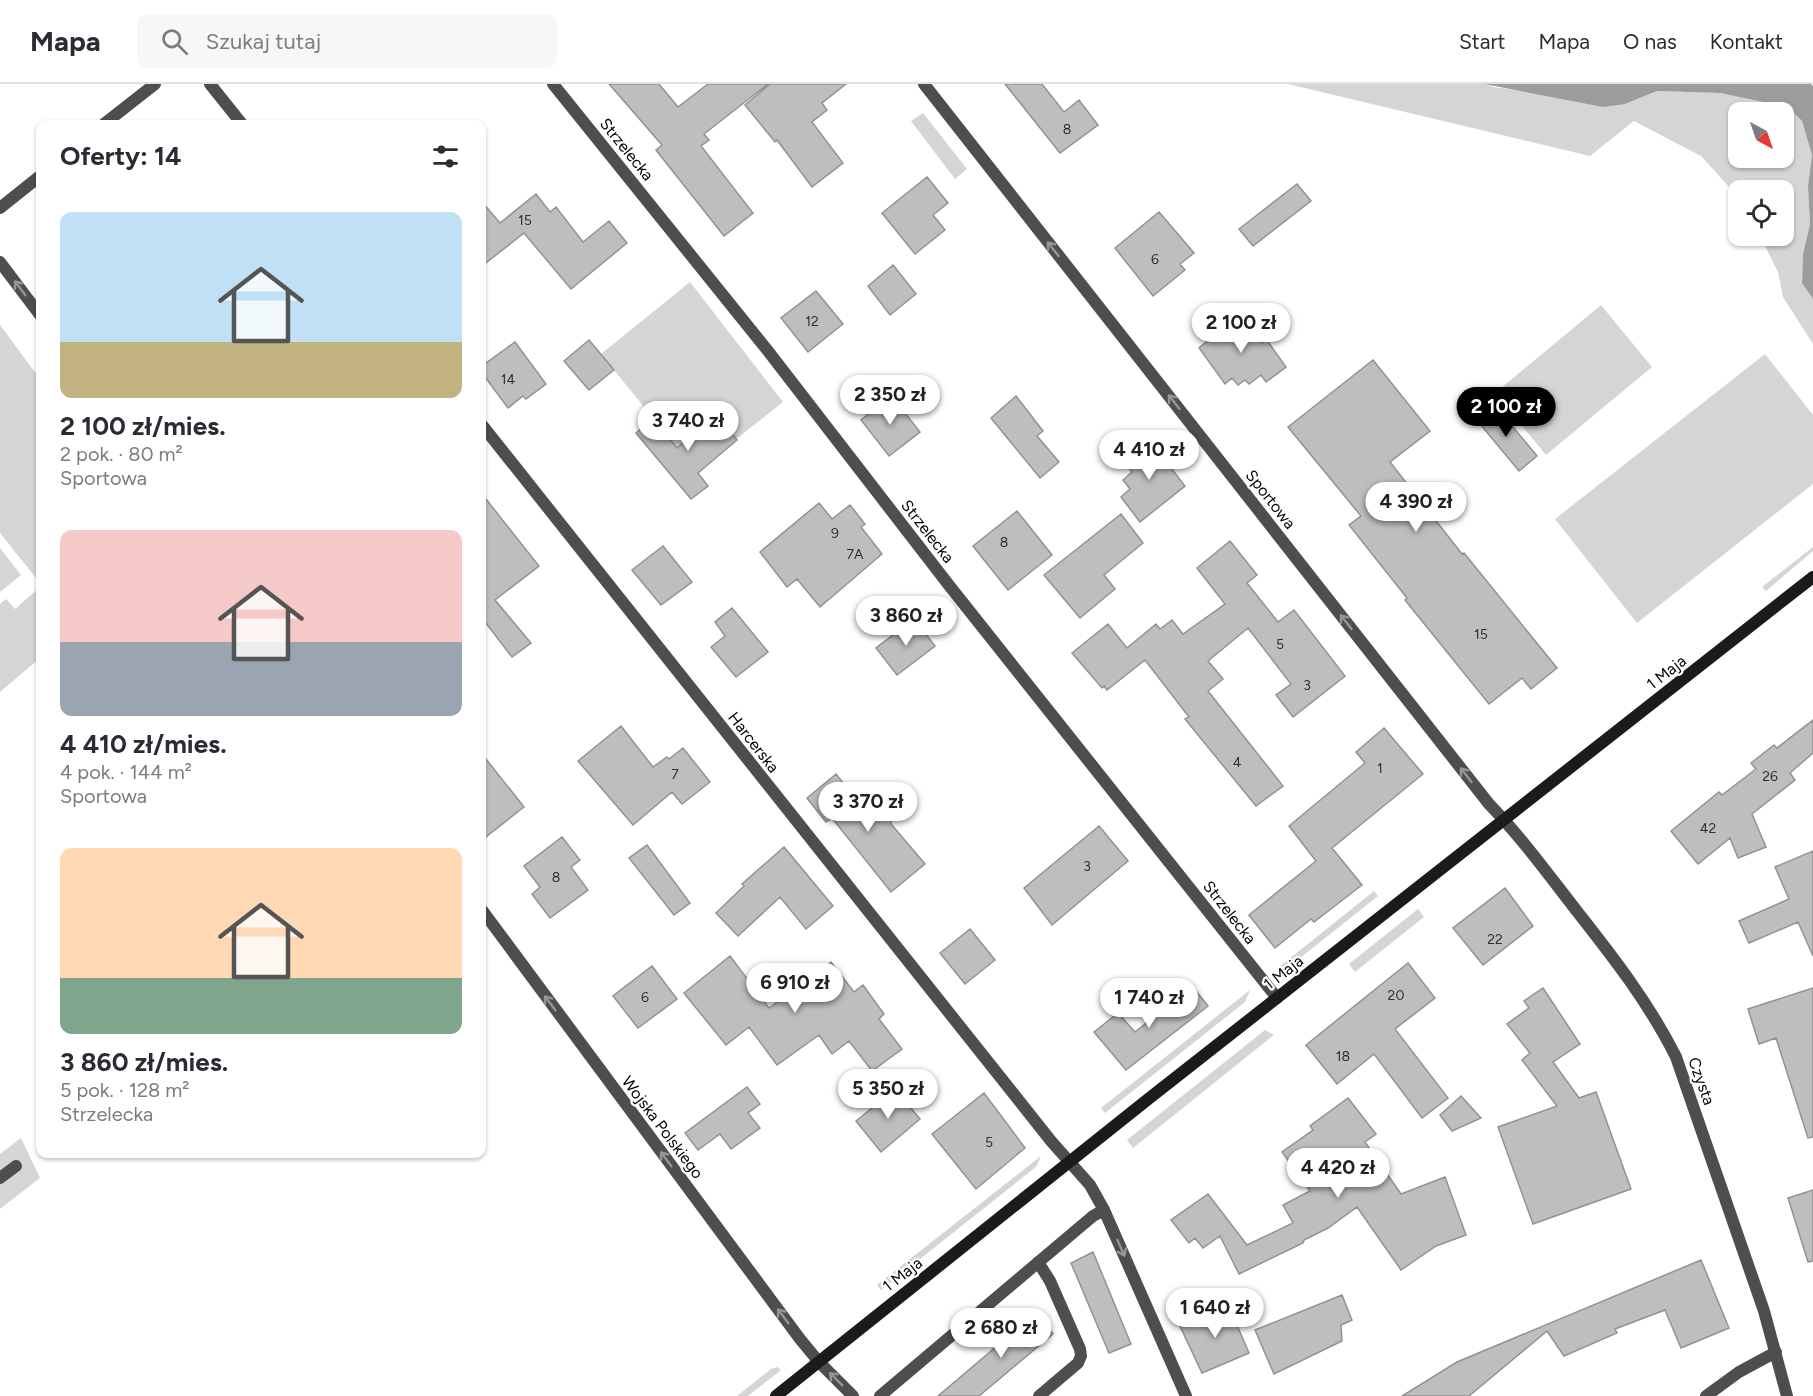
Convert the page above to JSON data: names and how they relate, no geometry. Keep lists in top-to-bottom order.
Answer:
{
  "streets": {
    "main road": ["1 Maja"],
    "street": [
      "Strzelecka",
      "Sportowa",
      "Harcerska",
      "Czysta",
      "Wojska Polskiego"
    ]
  },
  "crossings": [
    ["Strzelecka", "1 Maja"],
    ["Sportowa", "1 Maja"],
    ["Sportowa", "Czysta"],
    ["1 Maja", "Harcerska"],
    ["1 Maja", "Czysta"],
    ["1 Maja", "Wojska Polskiego"]
  ],
  "one_way": ["Sportowa", "Wojska Polskiego"],
  "house_numbers": [
    "8",
    "15",
    "6",
    "12",
    "14",
    "9",
    "8",
    "7A",
    "15",
    "5",
    "3",
    "4",
    "1",
    "7",
    "26",
    "42",
    "3",
    "8",
    "22",
    "20",
    "6",
    "18",
    "5"
  ],
  "north": "bottom right",
  "page": {
    "header": "Mapa",
    "search": "Szukaj tutaj",
    "nav": [
      "Start",
      "Mapa",
      "O nas",
      "Kontakt"
    ],
    "heading": "Oferty: 14",
    "list": [
      {
        "name": "2 100 zł/mies.",
        "note": "2 pok. · 80 m² · Sportowa"
      },
      {
        "name": "4 410 zł/mies.",
        "note": "4 pok. · 144 m² · Sportowa"
      },
      {
        "name": "3 860 zł/mies.",
        "note": "5 pok. · 128 m² · Strzelecka"
      }
    ],
    "price": [
      "2 100 zł",
      "2 350 zł",
      "2 100 zł",
      "3 740 zł",
      "4 410 zł",
      "4 390 zł",
      "3 860 zł",
      "3 370 zł",
      "6 910 zł",
      "1 740 zł",
      "5 350 zł",
      "4 420 zł",
      "1 640 zł",
      "2 680 zł"
    ]
  }
}
